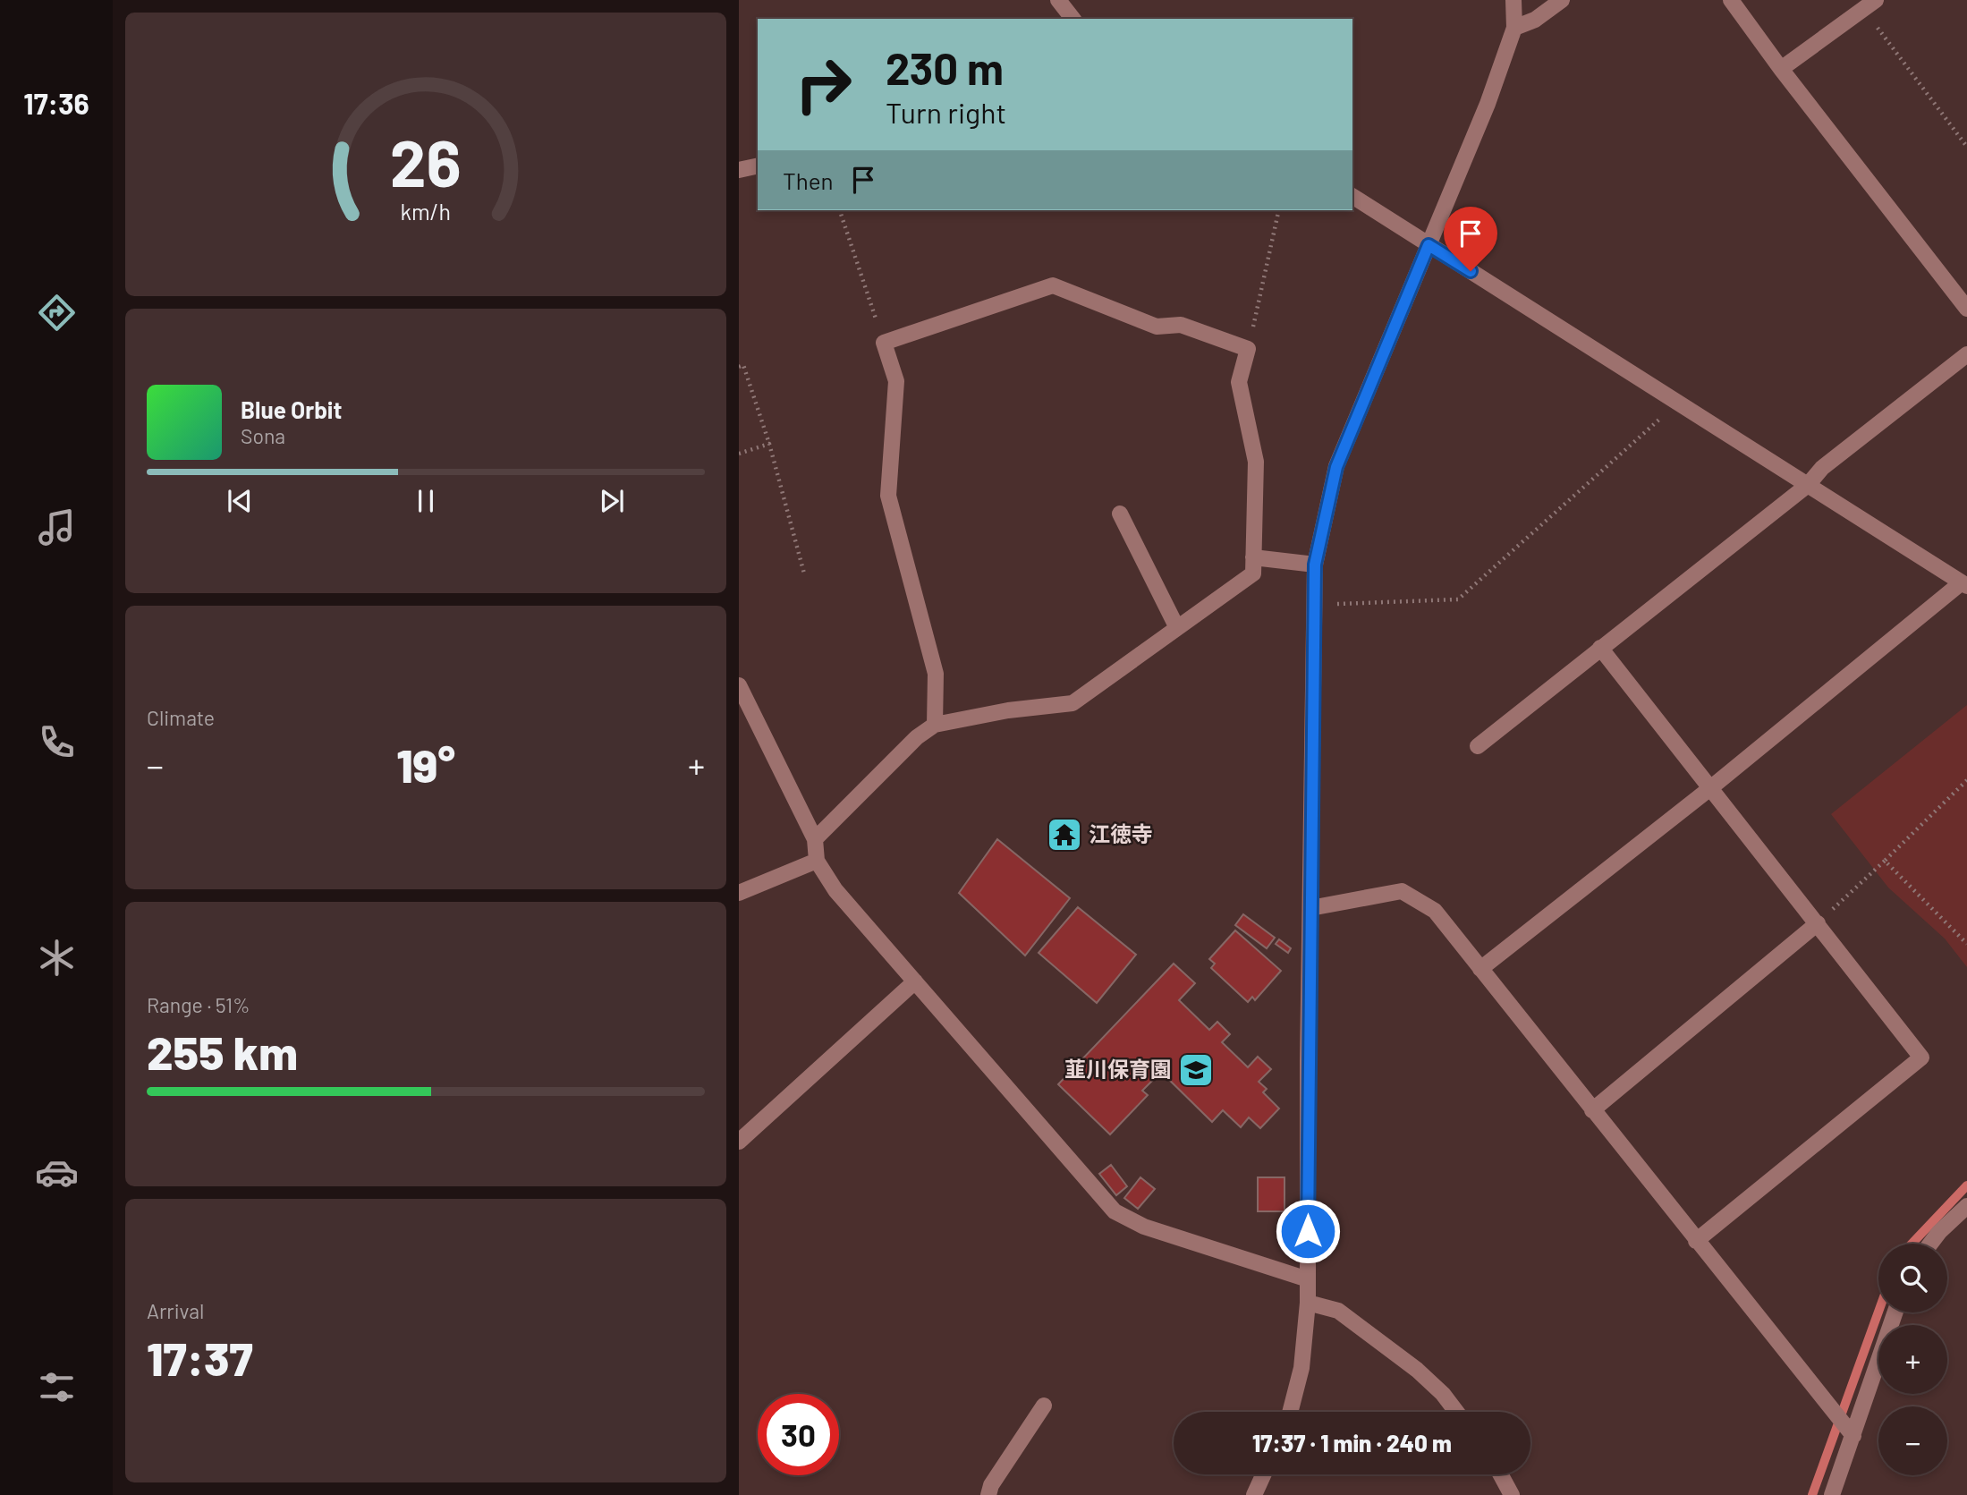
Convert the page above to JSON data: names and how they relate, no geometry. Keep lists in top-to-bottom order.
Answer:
{
  "places": {
    "temple": ["江徳寺"],
    "school or university": ["韮川保育園"]
  },
  "page": {
    "tabs": "17:36",
    "turn": ["230 m", "Turn right"],
    "then": "Then",
    "song": ["Blue Orbit", "Sona"],
    "tile": [
      "Climate",
      ["Range · 51%", "255 km"],
      ["Arrival", "17:37"]
    ],
    "heat": ["−", "19°", "+"],
    "map_buttons": ["+", "−"],
    "limit": "30",
    "trip": "17:37 · 1 min · 240 m",
    "gauge": ["26", "km/h"]
  }
}
